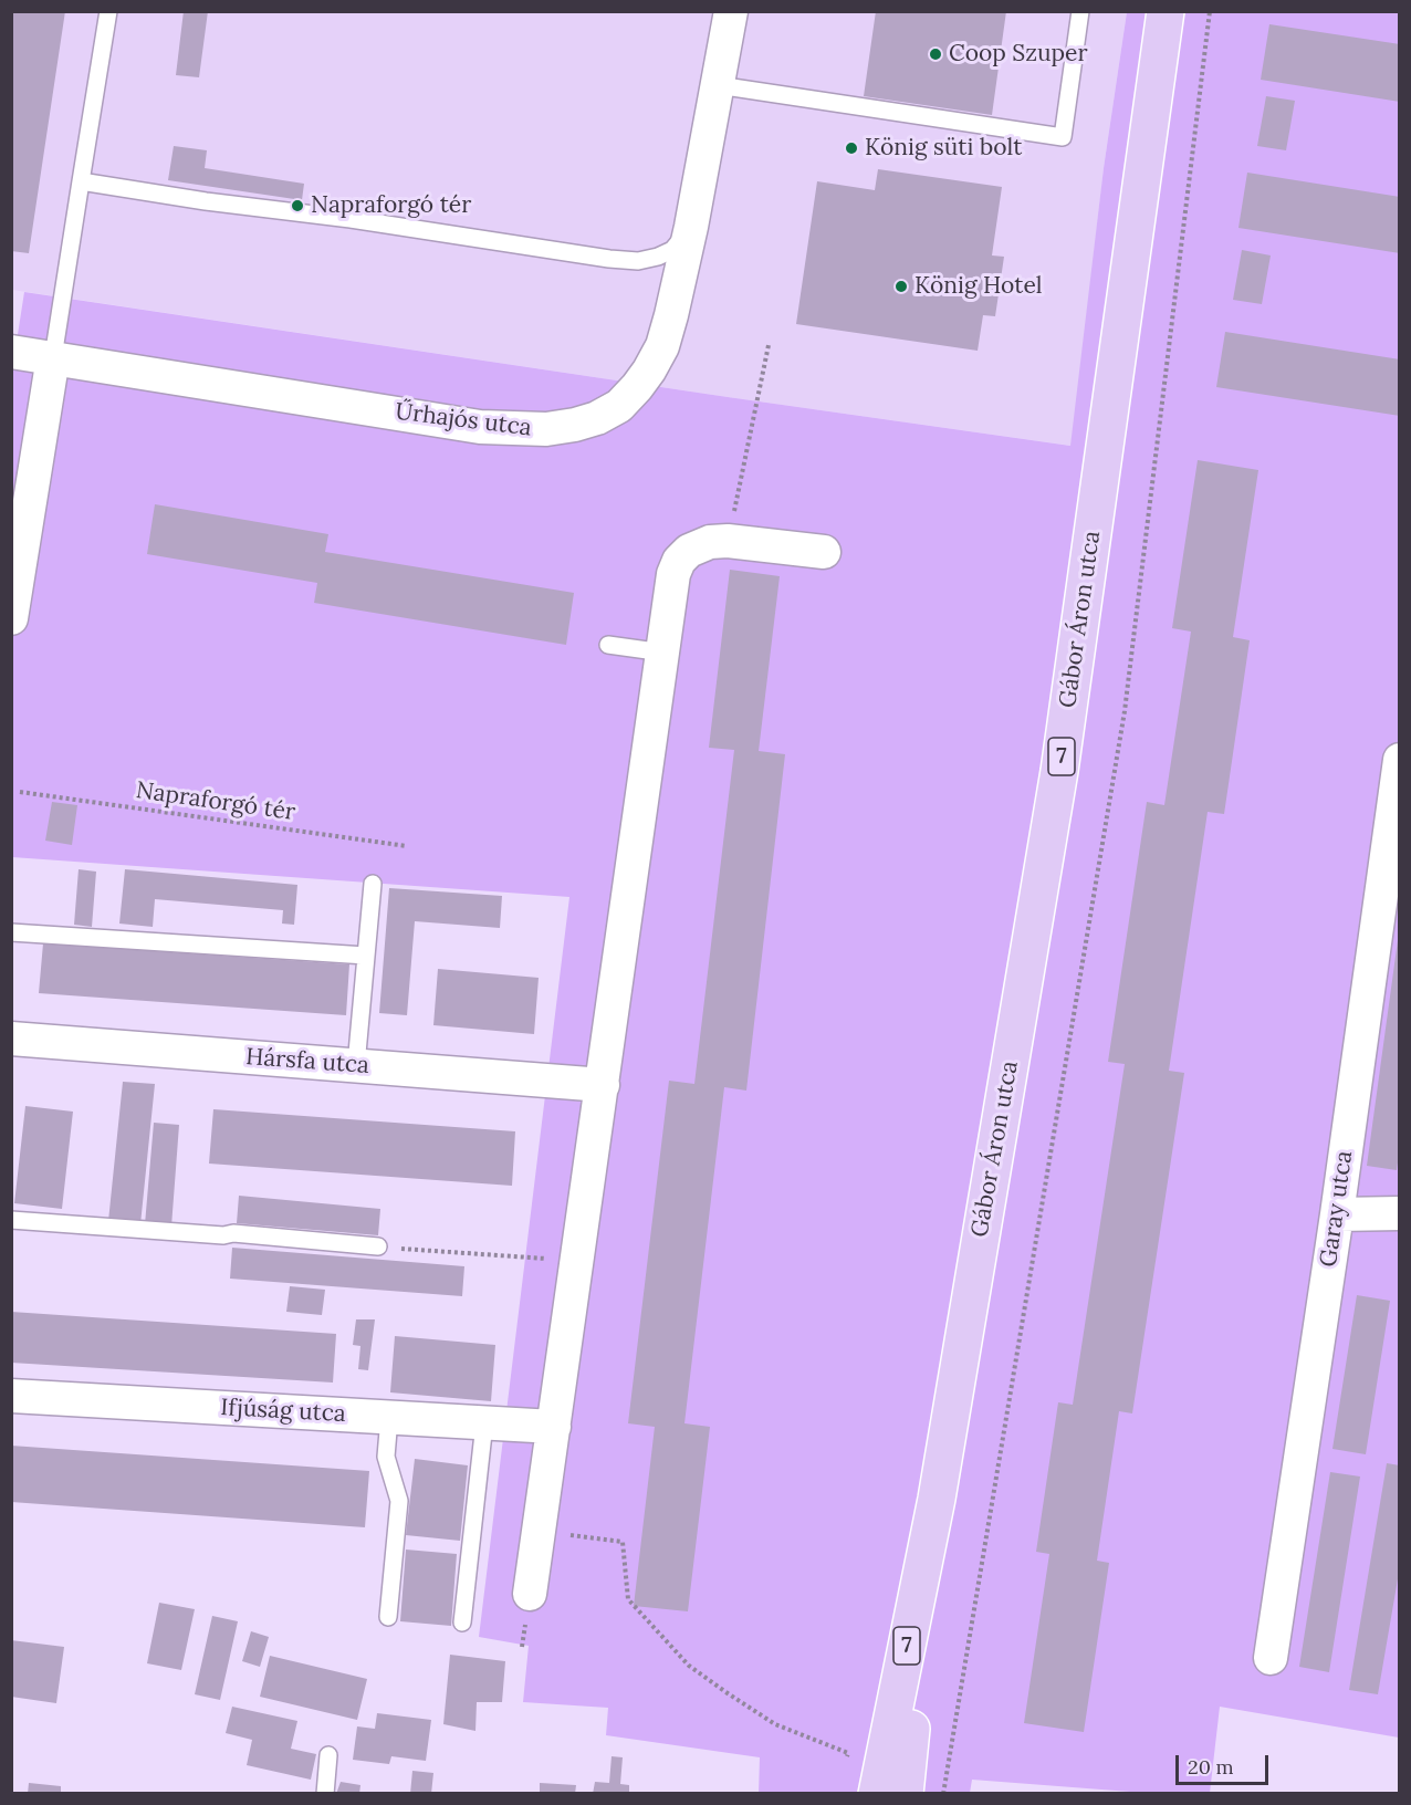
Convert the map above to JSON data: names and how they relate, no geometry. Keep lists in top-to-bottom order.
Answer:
{
  "streets": {
    "main road": ["Gábor Áron utca", "7"],
    "street": [
      "Űrhajós utca",
      "Hársfa utca",
      "Garay utca",
      "Ifjúság utca"
    ],
    "path": ["Napraforgó tér"]
  },
  "places": [
    "Coop Szuper",
    "König süti bolt",
    "Napraforgó tér",
    "König Hotel"
  ],
  "scale_bar": "20 m"
}
